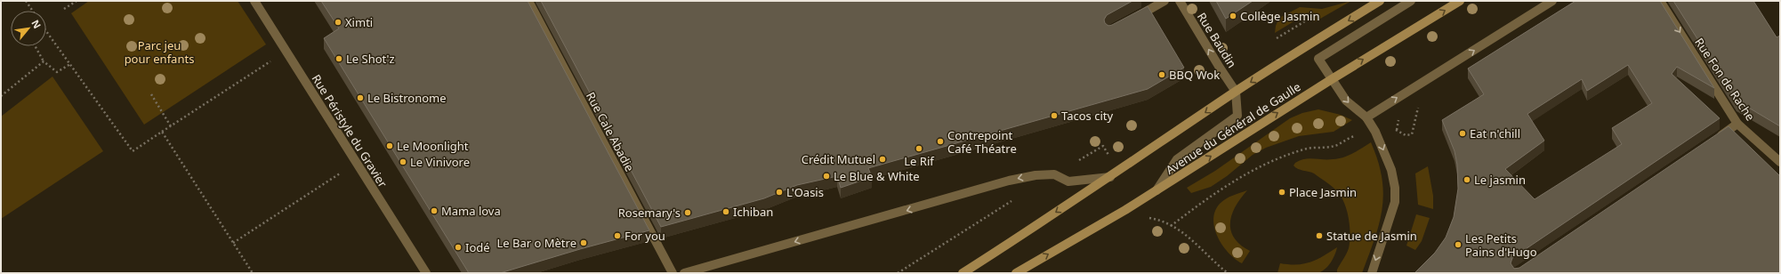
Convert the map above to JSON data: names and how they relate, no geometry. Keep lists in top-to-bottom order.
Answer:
{
  "streets": {
    "main road": ["Avenue du Général de Gaulle"],
    "street": [
      "Rue Baudin",
      "Rue Fon de Rache",
      "Rue Péristyle du Gravier",
      "Rue Cale Abadie"
    ]
  },
  "one_way": ["Rue Baudin", "Rue Fon de Rache"],
  "parks": ["Parc jeu pour enfants"],
  "places": [
    "Collège Jasmin",
    "Ximti",
    "Le Shot'z",
    "BBQ Wok",
    "Le Bistronome",
    "Tacos city",
    "Eat n'chill",
    "Contrepoint Café Théatre",
    "Le Moonlight",
    "Le Rif",
    "Crédit Mutuel",
    "Le Vinivore",
    "Le Blue & White",
    "Le jasmin",
    "L'Oasis",
    "Place Jasmin",
    "Mama lova",
    "Ichiban",
    "Rosemary's",
    "For you",
    "Statue de Jasmin",
    "Le Bar o Mètre",
    "Les Petits Pains d'Hugo",
    "Iodé"
  ],
  "north": "top right"
}
